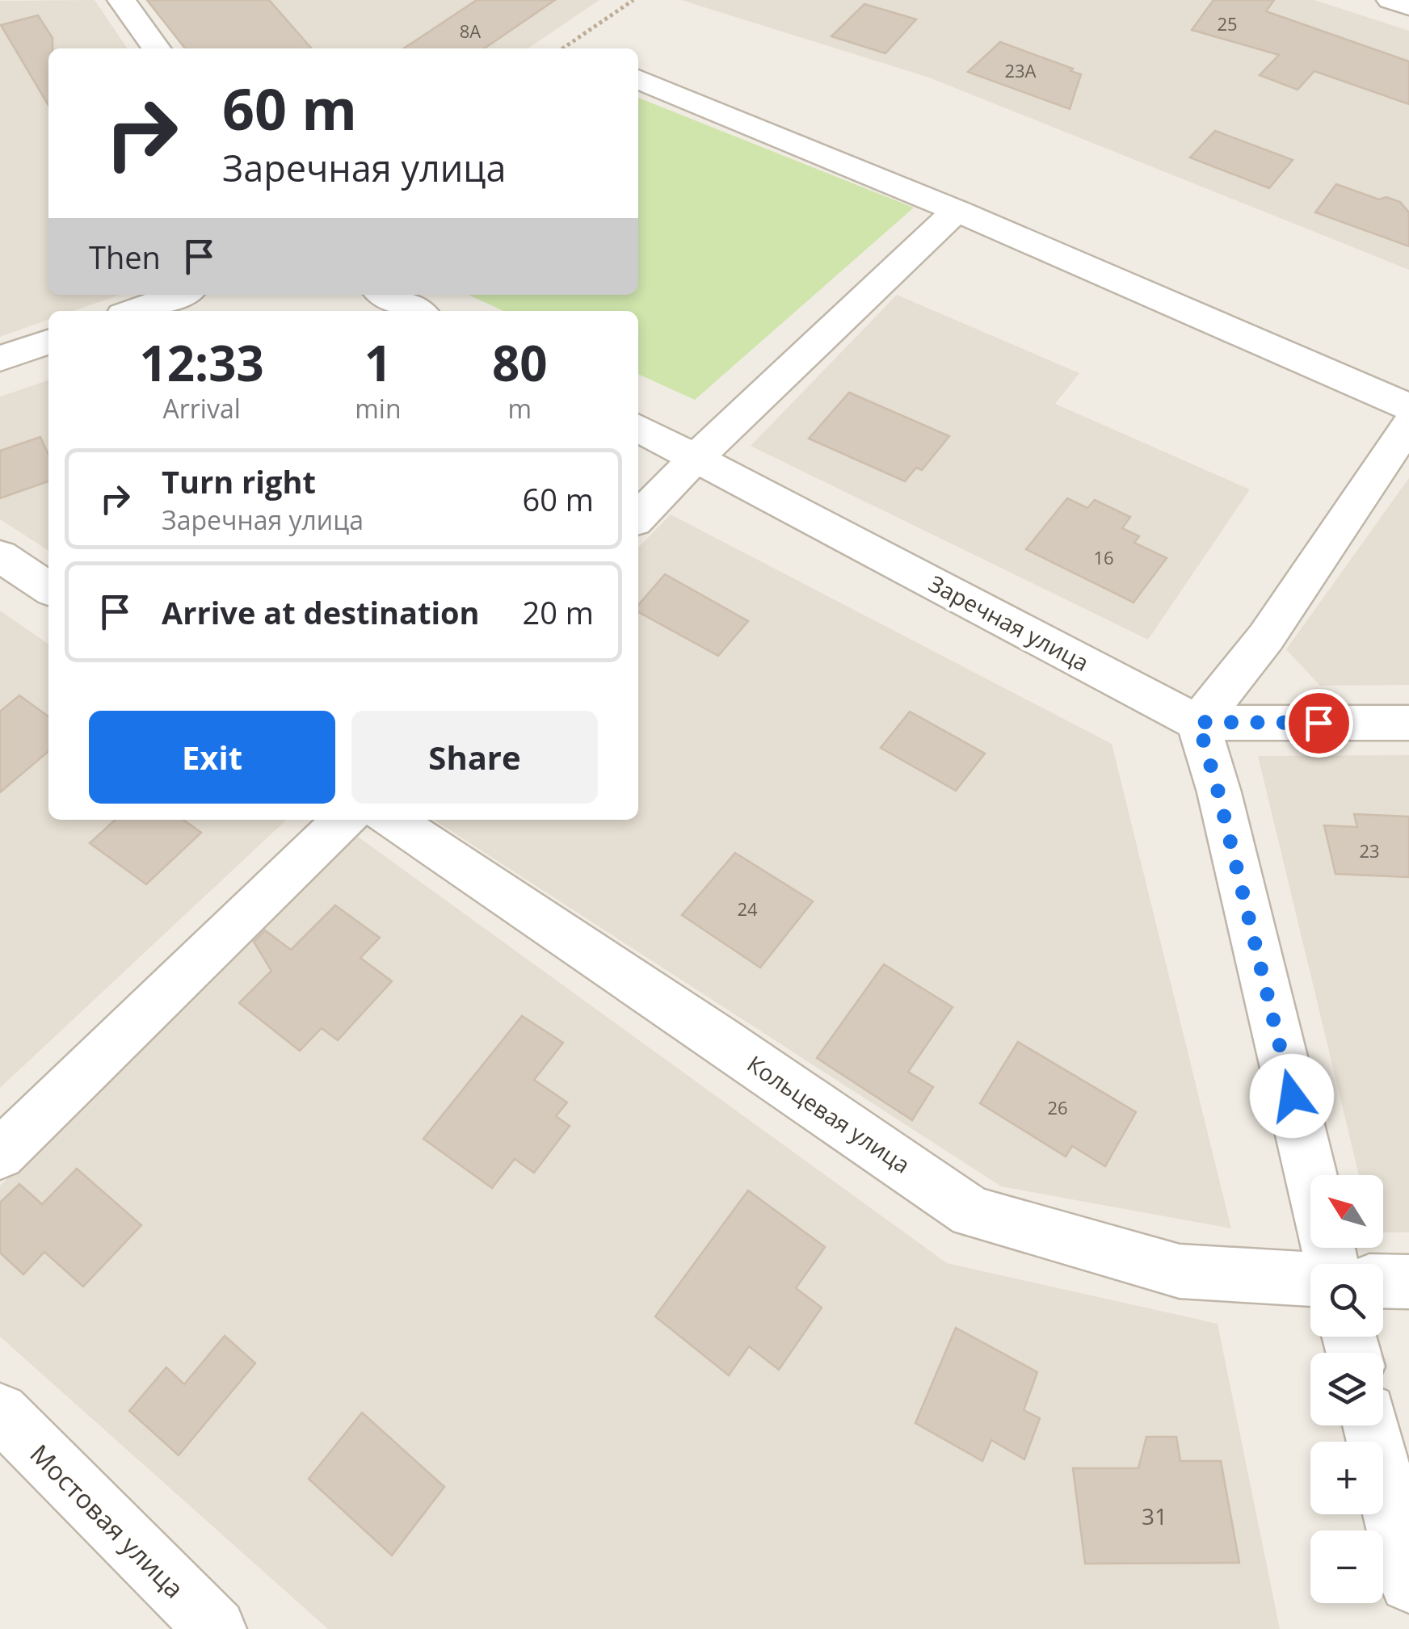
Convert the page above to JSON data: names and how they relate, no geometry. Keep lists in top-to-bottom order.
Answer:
{
  "streets": {
    "street": ["Заречная улица", "Кольцевая улица", "Мостовая улица"]
  },
  "house_numbers": [
    "25",
    "8А",
    "23А",
    "16",
    "23",
    "24",
    "26",
    "31"
  ],
  "north": "top left",
  "page": {
    "turn": ["60 m", "Заречная улица"],
    "then": "Then",
    "eta": [
      "12:33",
      "Arrival",
      "1",
      "min",
      "80",
      "m"
    ],
    "list": [
      {
        "name": "Turn right",
        "note": "Заречная улица",
        "value": "60 m"
      },
      {
        "name": "Arrive at destination",
        "value": "20 m"
      }
    ],
    "buttons": ["Exit", "Share"],
    "map_buttons": ["+", "−"]
  }
}
